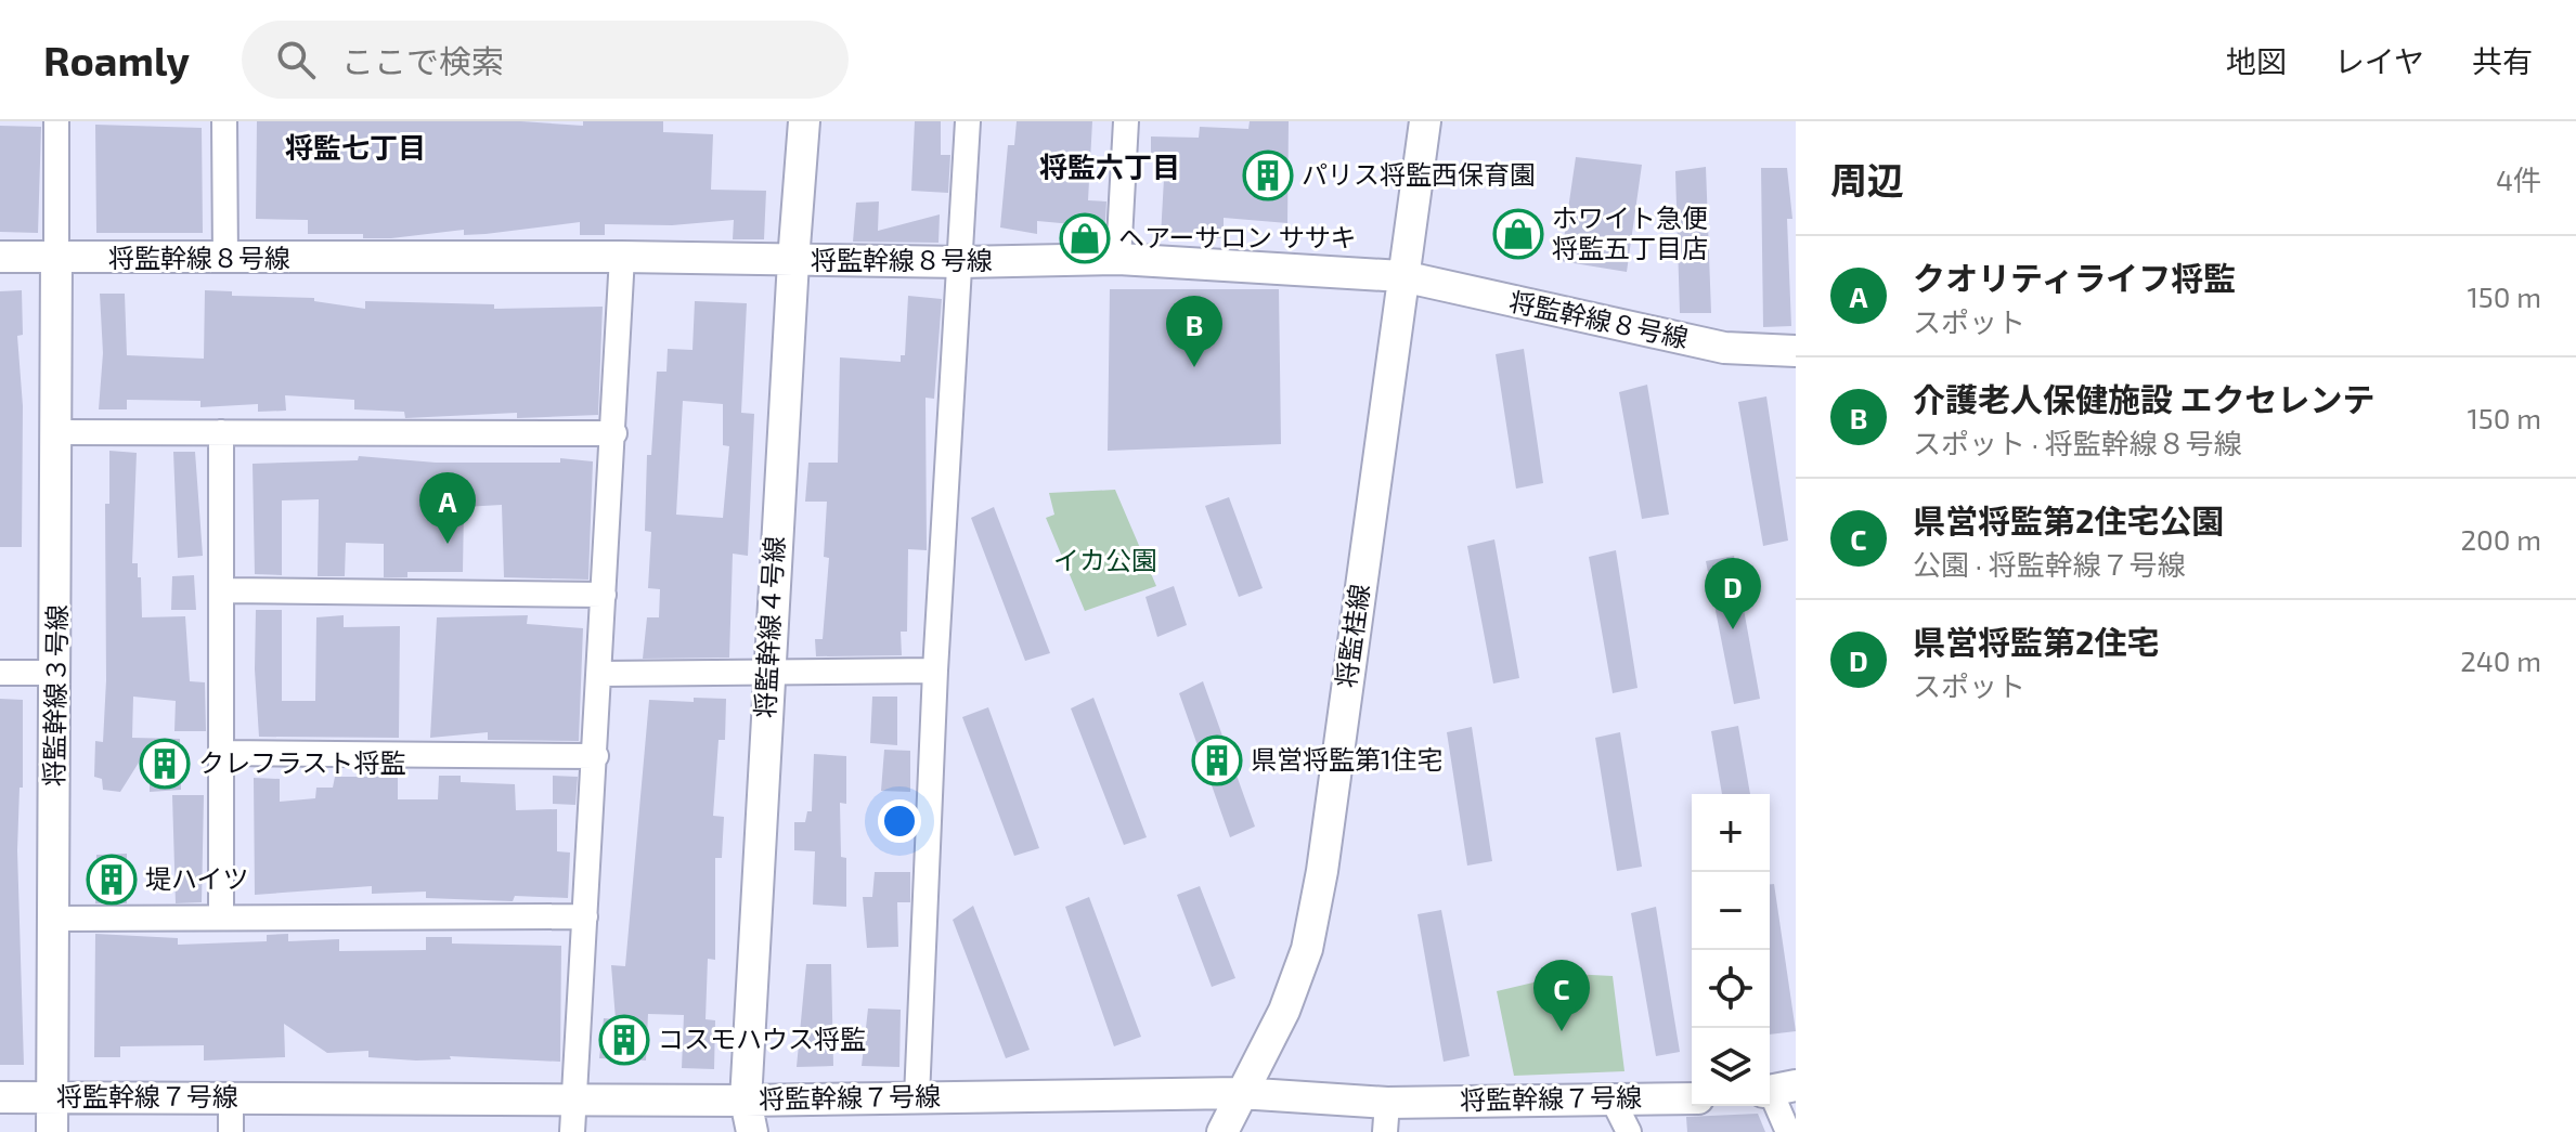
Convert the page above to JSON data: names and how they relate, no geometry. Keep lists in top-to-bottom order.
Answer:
{
  "streets": {
    "street": [
      "将監幹線８号線",
      "将監幹線４号線",
      "将監桂線",
      "将監幹線３号線",
      "将監幹線７号線"
    ]
  },
  "crossings": [
    ["将監幹線８号線", "将監幹線４号線"],
    ["将監幹線８号線", "将監桂線"],
    ["将監幹線８号線", "将監幹線３号線"],
    ["将監幹線４号線", "将監幹線７号線"],
    ["将監桂線", "将監幹線７号線"],
    ["将監幹線３号線", "将監幹線７号線"]
  ],
  "districts": ["将監七丁目", "将監六丁目"],
  "parks": ["イカ公園"],
  "places": {
    "building": [
      "パリス将監西保育園",
      "県営将監第1住宅",
      "クレフラスト将監",
      "堤ハイツ",
      "コスモハウス将監"
    ],
    "shop": ["ホワイト急便 将監五丁目店", "ヘアーサロン ササキ"]
  },
  "page": {
    "header": "Roamly",
    "search": "ここで検索",
    "nav": ["地図", "レイヤ", "共有"],
    "heading": ["周辺", "4件"],
    "list": [
      {
        "mark": "A",
        "name": "クオリティライフ将監",
        "note": "スポット",
        "value": "150 m"
      },
      {
        "mark": "B",
        "name": "介護老人保健施設 エクセレンテ",
        "note": "スポット · 将監幹線８号線",
        "value": "150 m"
      },
      {
        "mark": "C",
        "name": "県営将監第2住宅公園",
        "note": "公園 · 将監幹線７号線",
        "value": "200 m"
      },
      {
        "mark": "D",
        "name": "県営将監第2住宅",
        "note": "スポット",
        "value": "240 m"
      }
    ],
    "pins": [
      "B",
      "A",
      "D",
      "C"
    ],
    "map_buttons": ["+", "−"]
  }
}
